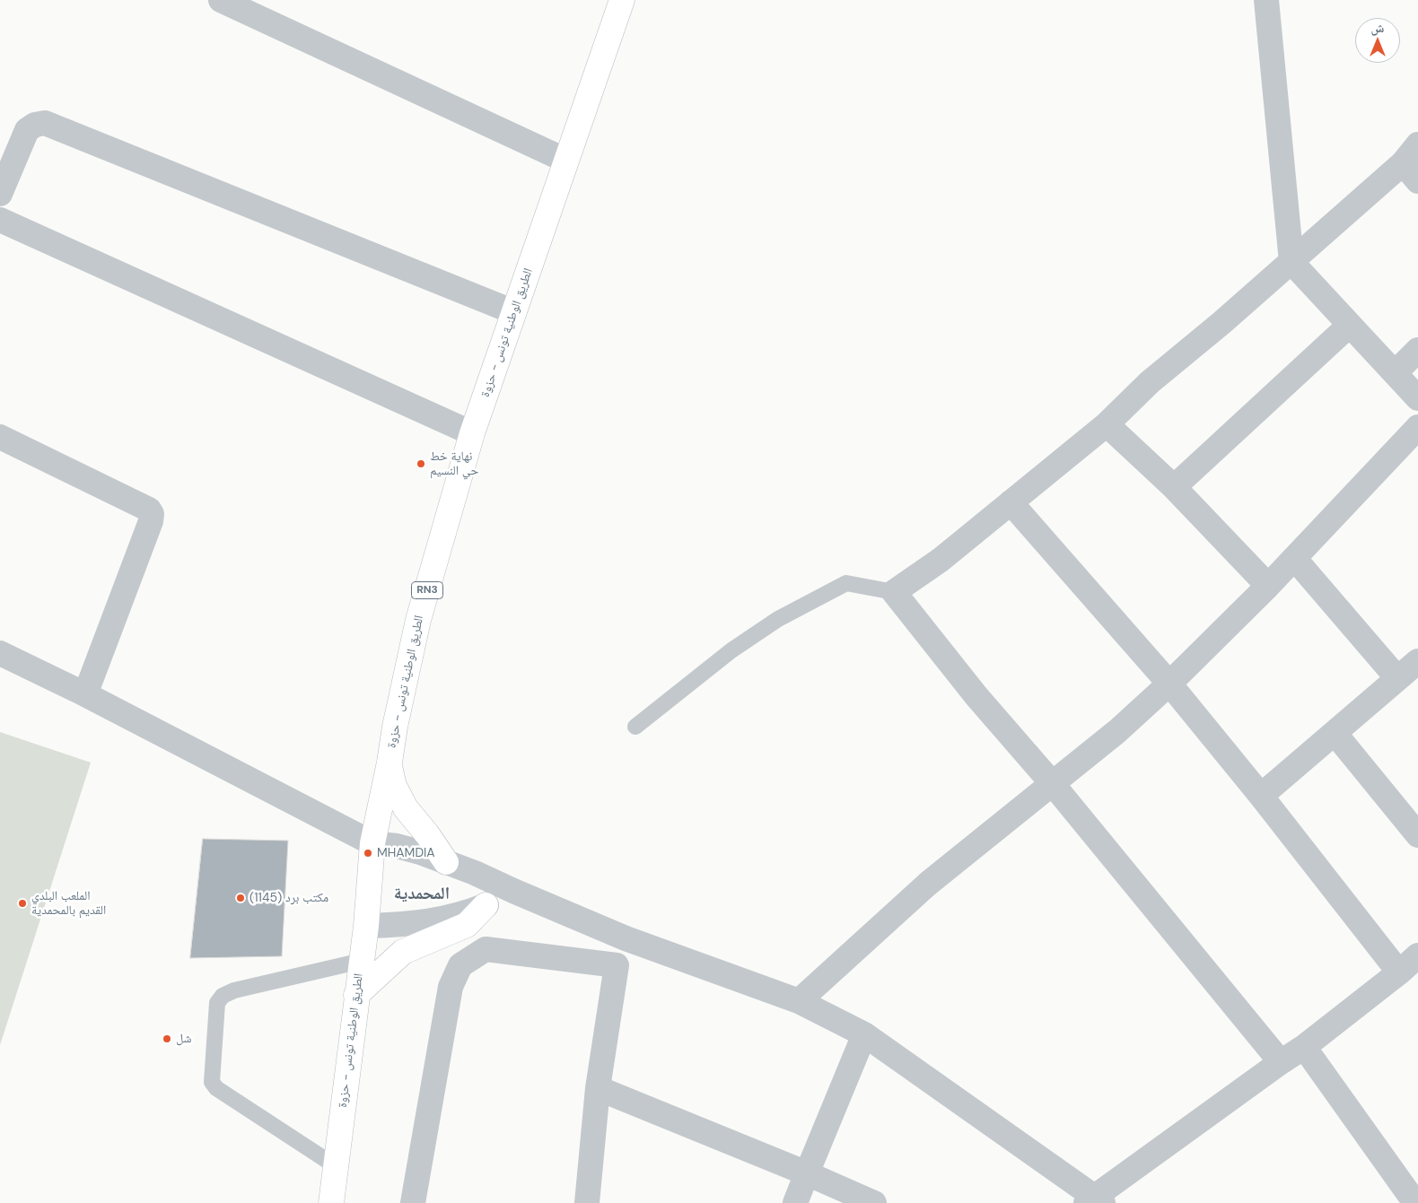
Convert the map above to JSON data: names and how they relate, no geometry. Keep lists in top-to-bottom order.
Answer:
{
  "streets": {
    "main road": ["الطريق الوطنية تونس - حزوة", "RN3"]
  },
  "districts": ["المحمدية"],
  "places": [
    "نهاية خط حي النسيم",
    "MHAMDIA",
    "مكتب برد (1145)",
    "الملعب البلدي القديم بالمحمدية",
    "شل"
  ],
  "north": "top"
}
